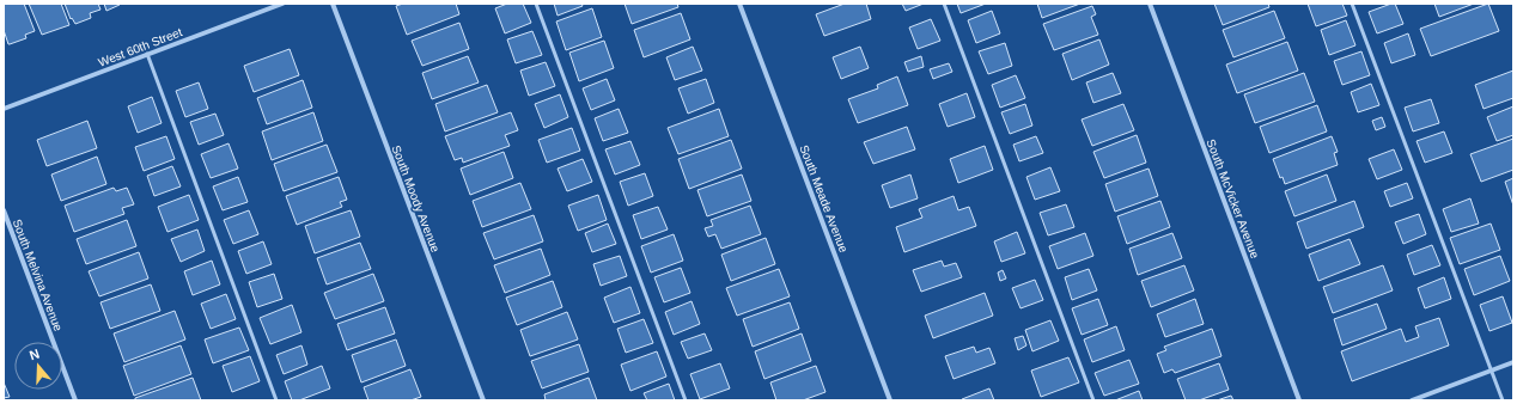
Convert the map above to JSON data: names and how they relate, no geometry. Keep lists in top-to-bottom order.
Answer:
{
  "streets": {
    "street": [
      "West 60th Street",
      "South Moody Avenue",
      "South Meade Avenue",
      "South McVicker Avenue",
      "South Melvina Avenue"
    ]
  },
  "north": "top"
}
